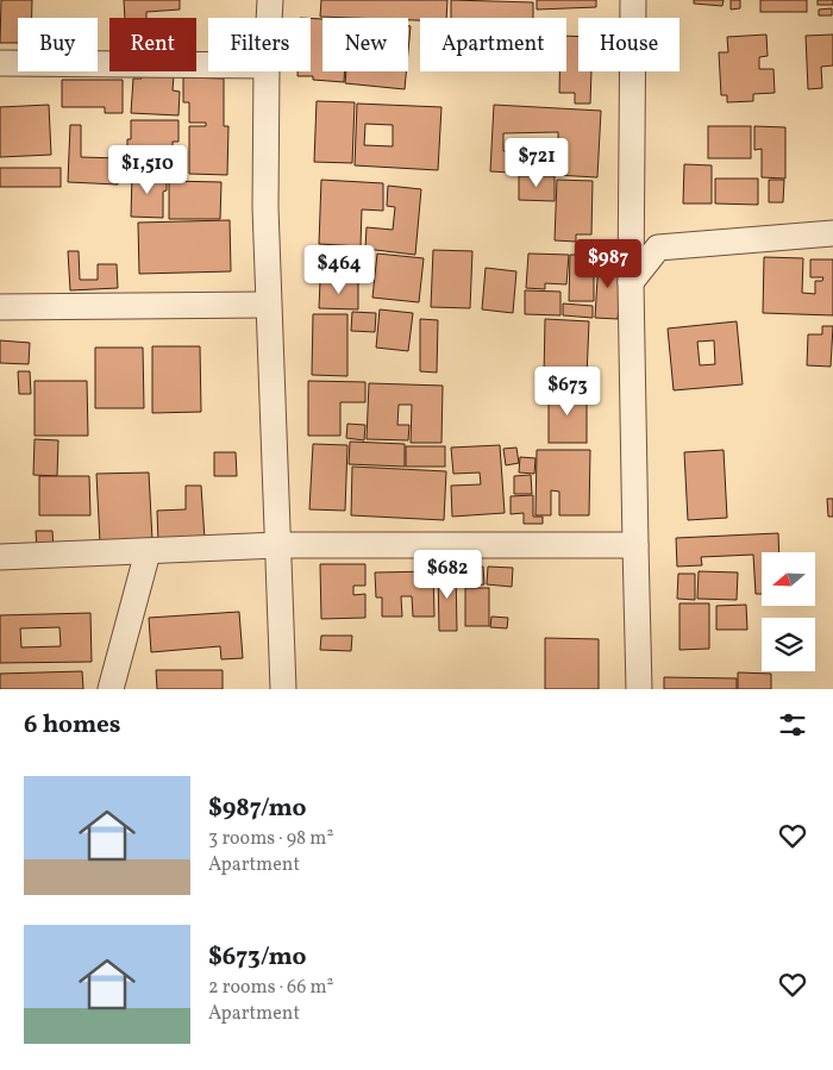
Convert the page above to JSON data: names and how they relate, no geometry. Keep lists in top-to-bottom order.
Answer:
{
  "north": "left",
  "page": {
    "chip": [
      "Buy",
      "Rent",
      "Filters",
      "New",
      "Apartment",
      "House"
    ],
    "price": [
      "$721",
      "$1,510",
      "$987",
      "$464",
      "$673",
      "$682"
    ],
    "heading": "6 homes",
    "list": [
      {
        "name": "$987/mo",
        "note": "3 rooms · 98 m² · Apartment"
      },
      {
        "name": "$673/mo",
        "note": "2 rooms · 66 m² · Apartment"
      }
    ]
  }
}
